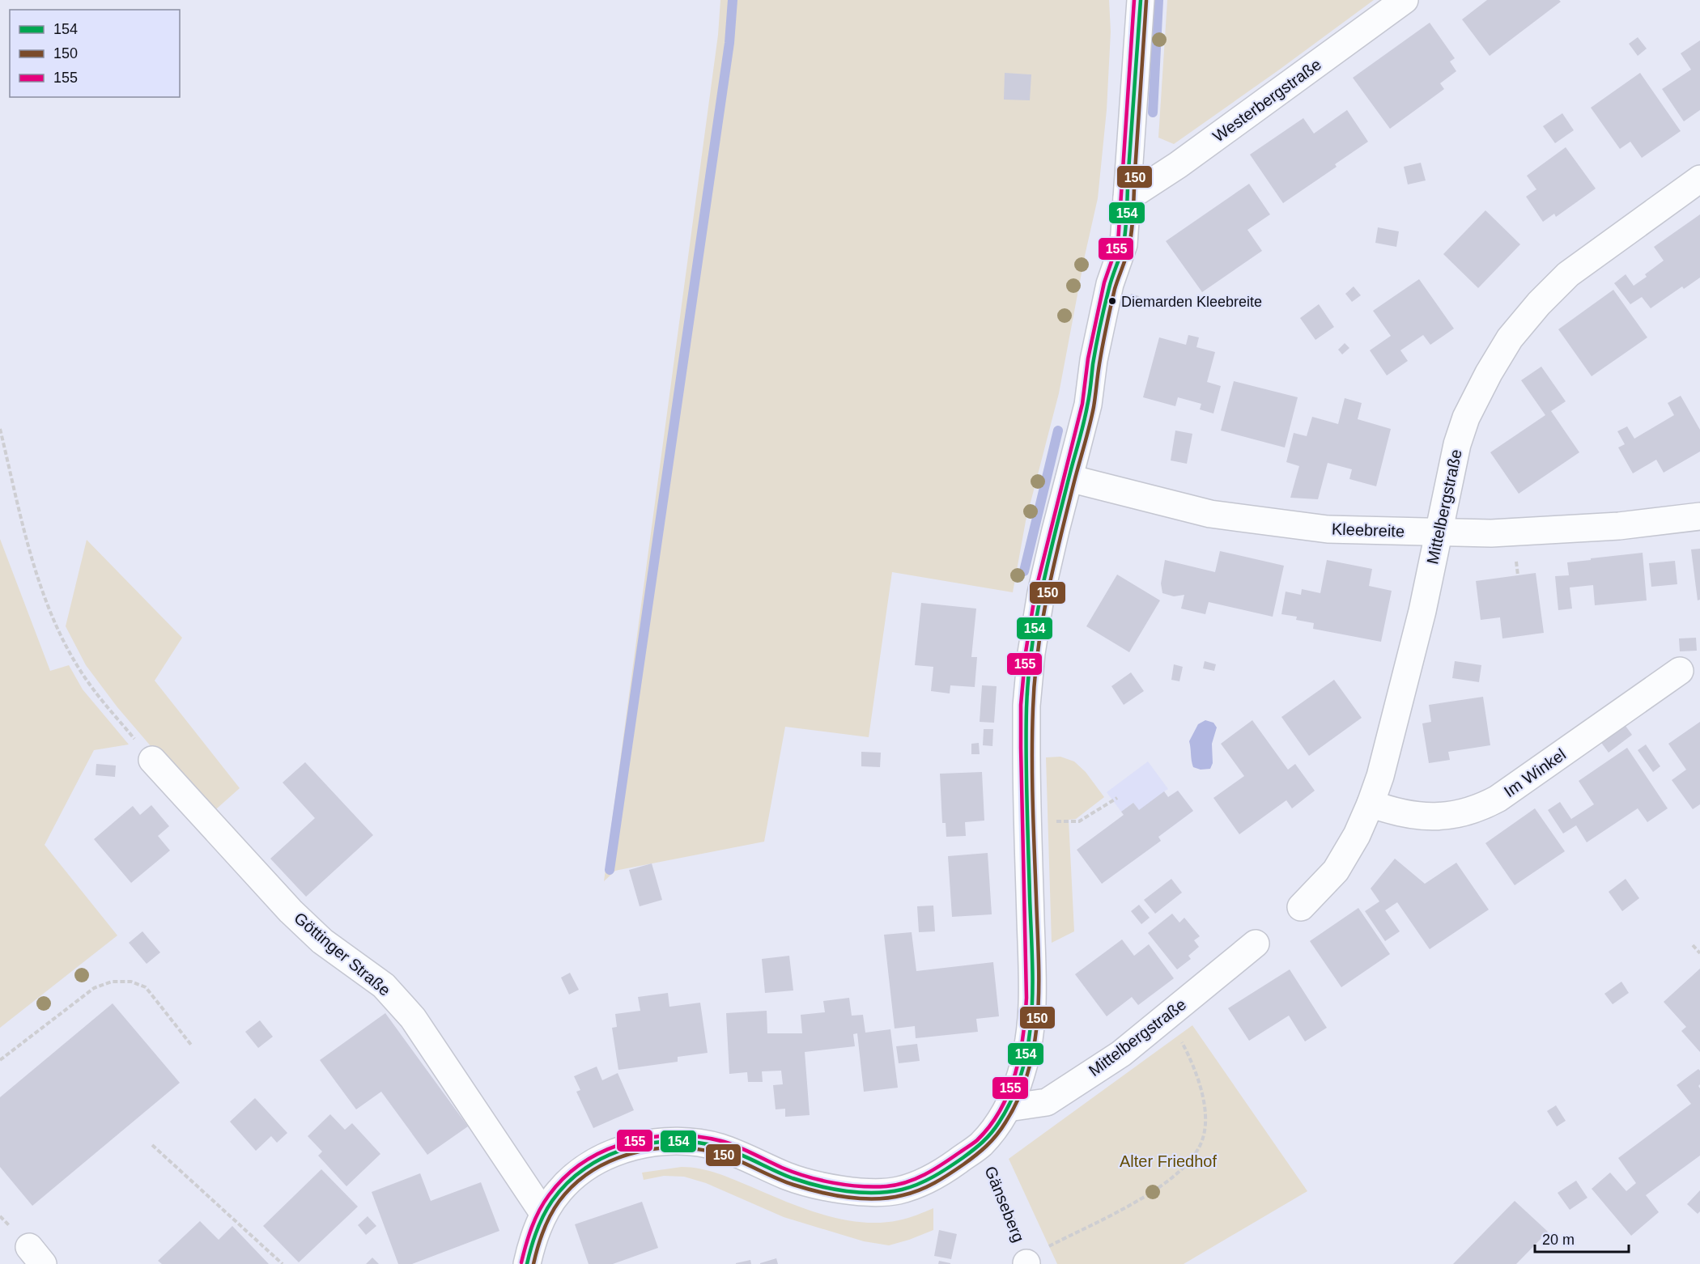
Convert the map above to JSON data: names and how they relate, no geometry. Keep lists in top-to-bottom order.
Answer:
{
  "streets": {
    "street": [
      "Westerbergstraße",
      "Mittelbergstraße",
      "Kleebreite",
      "Im Winkel",
      "Göttinger Straße"
    ],
    "path": ["Gänseberg"]
  },
  "crossings": [
    ["Mittelbergstraße", "Kleebreite"],
    ["Mittelbergstraße", "Im Winkel"]
  ],
  "parks": ["Alter Friedhof"],
  "places": ["Diemarden Kleebreite"],
  "lines": ["transit line 154", "transit line 155", "transit line 150"],
  "legend": ["154", "150", "155"],
  "scale_bar": "20 m"
}
